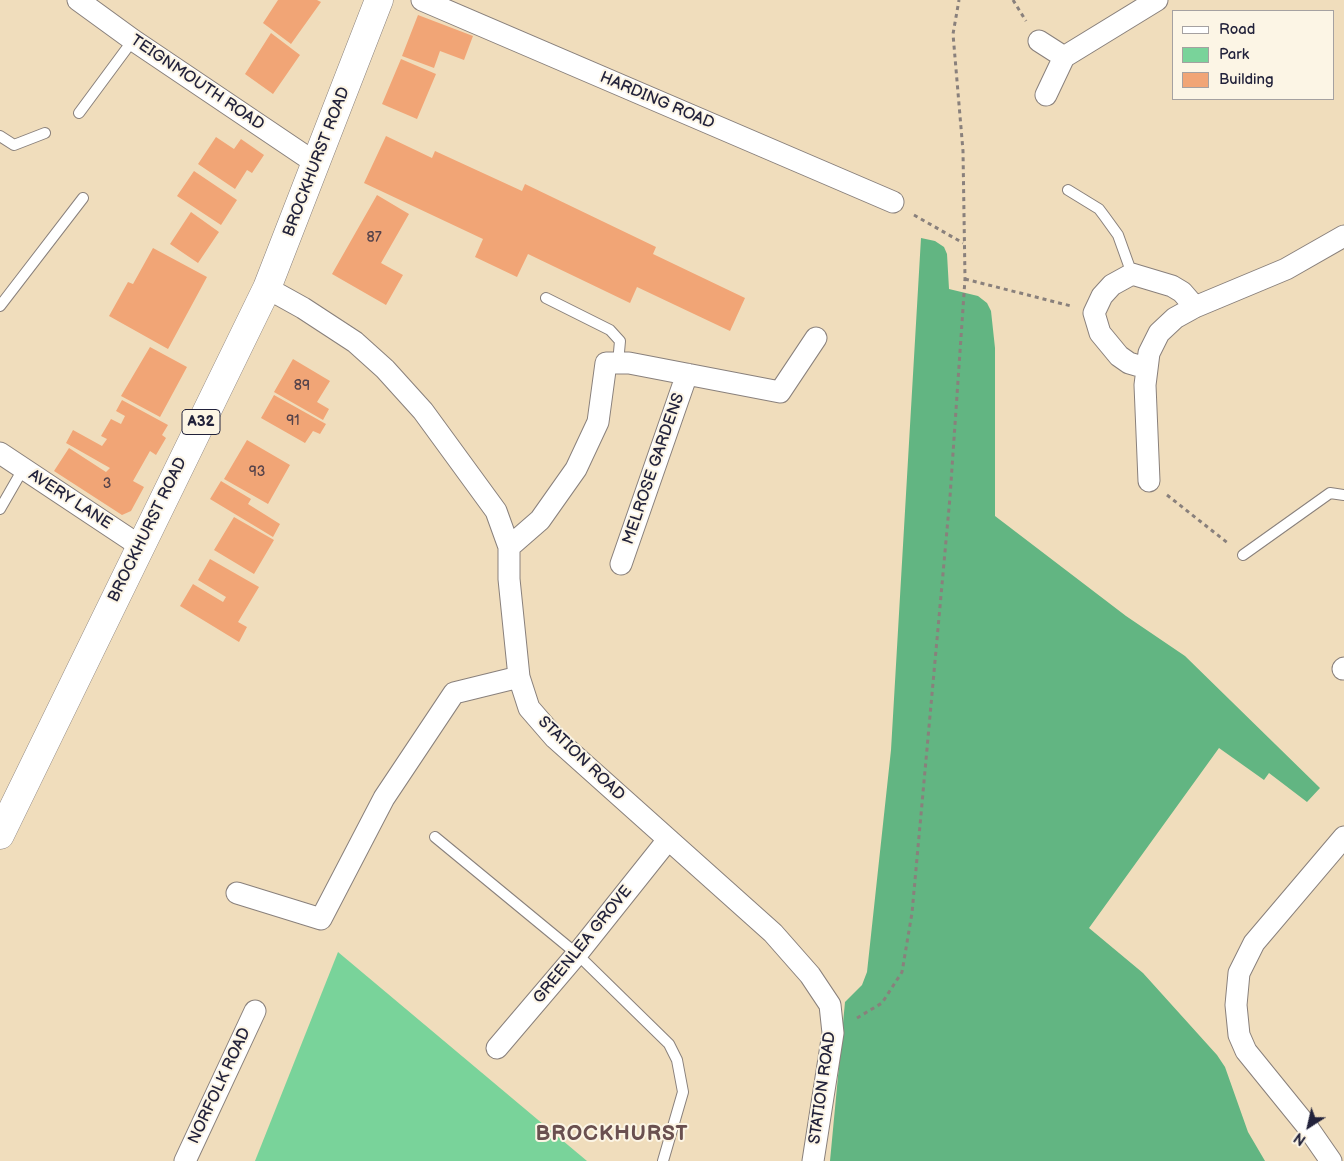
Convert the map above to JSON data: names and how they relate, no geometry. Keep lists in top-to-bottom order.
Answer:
{
  "streets": {
    "main road": ["BROCKHURST ROAD", "A32"],
    "street": [
      "TEIGNMOUTH ROAD",
      "HARDING ROAD",
      "MELROSE GARDENS",
      "AVERY LANE",
      "STATION ROAD",
      "GREENLEA GROVE",
      "NORFOLK ROAD"
    ]
  },
  "crossings": [
    ["TEIGNMOUTH ROAD", "BROCKHURST ROAD"],
    ["BROCKHURST ROAD", "AVERY LANE"],
    ["BROCKHURST ROAD", "STATION ROAD"],
    ["STATION ROAD", "GREENLEA GROVE"]
  ],
  "districts": ["BROCKHURST"],
  "house_numbers": [
    "87",
    "89",
    "91",
    "93",
    "3"
  ],
  "legend": ["Road", "Park", "Building"],
  "north": "bottom left"
}
